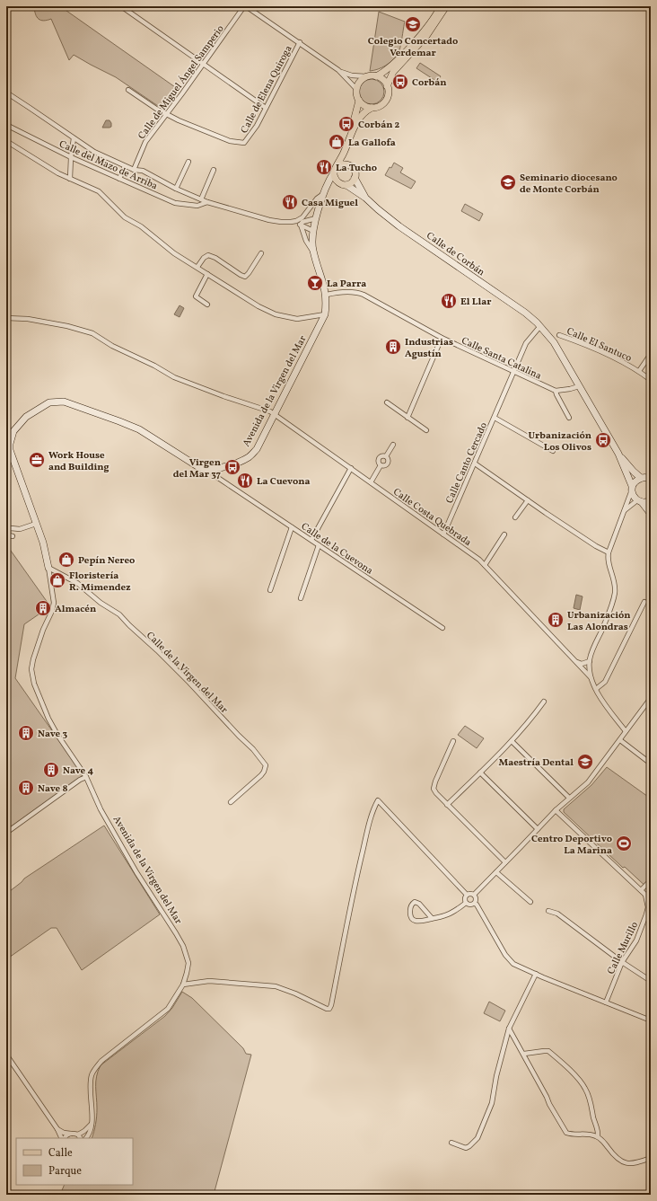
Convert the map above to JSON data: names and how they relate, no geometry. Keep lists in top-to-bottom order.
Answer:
{
  "streets": {
    "main road": ["Calle de Corbán", "Avenida de la Virgen del Mar"],
    "street": [
      "Calle de Miguel Ángel Samperio",
      "Calle de Elena Quiroga",
      "Calle del Mazo de Arriba",
      "Calle El Santuco",
      "Calle Santa Catalina",
      "Calle Canto Cercado",
      "Calle Costa Quebrada",
      "Calle de la Cuevona",
      "Calle de la Virgen del Mar",
      "Calle Murillo"
    ]
  },
  "crossings": [
    ["Calle de Miguel Ángel Samperio", "Calle de Elena Quiroga"],
    ["Calle de Corbán", "Avenida de la Virgen del Mar"],
    ["Calle de Corbán", "Calle Canto Cercado"],
    ["Calle Santa Catalina", "Avenida de la Virgen del Mar"],
    ["Calle Santa Catalina", "Calle Canto Cercado"],
    ["Avenida de la Virgen del Mar", "Calle Costa Quebrada"],
    ["Avenida de la Virgen del Mar", "Calle de la Cuevona"],
    ["Avenida de la Virgen del Mar", "Calle de la Virgen del Mar"],
    ["Calle Canto Cercado", "Calle Costa Quebrada"]
  ],
  "places": {
    "school or university": ["Colegio Concertado Verdemar", "Seminario diocesano de Monte Corbán", "Maestría Dental"],
    "bus stop": [
      "Corbán",
      "Corbán 2",
      "Urbanización Los Olivos",
      "Virgen del Mar 37"
    ],
    "shop": ["La Gallofa", "Pepín Nereo", "Floristería R. Mimendez"],
    "restaurant": [
      "La Tucho",
      "Casa Miguel",
      "El Llar",
      "La Cuevona"
    ],
    "bar": ["La Parra"],
    "building": [
      "Industrias Agustín",
      "Almacén",
      "Urbanización Las Alondras",
      "Nave 3",
      "Nave 4",
      "Nave 8"
    ],
    "office": ["Work House and Building"],
    "sports": ["Centro Deportivo La Marina"]
  },
  "legend": ["Calle", "Parque"]
}
